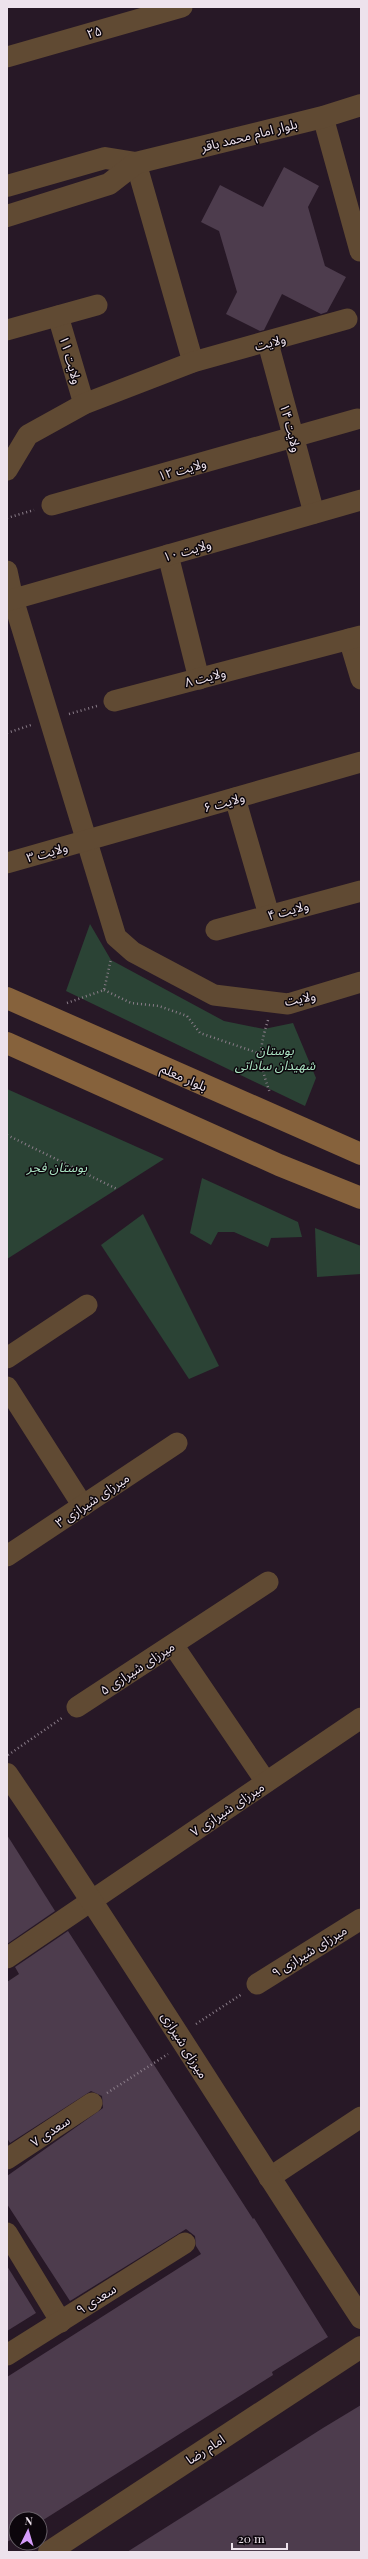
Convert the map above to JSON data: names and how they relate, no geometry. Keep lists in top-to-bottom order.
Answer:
{
  "streets": {
    "main road": ["بلوار معلم"],
    "street": [
      "۲۵",
      "بلوار امام محمد باقر",
      "ولایت",
      "ولایت ۱۱",
      "ولایت ۱۴",
      "ولایت ۱۲",
      "ولایت ۱۰",
      "ولایت ۸",
      "ولایت ۶",
      "ولایت ۳",
      "ولایت ۴",
      "میرزای شیرازی ۳",
      "میرزای شیرازی ۵",
      "میرزای شیرازی ۷",
      "میرزای شیرازی ۹",
      "میرزای شیرازی",
      "سعدی ۷",
      "سعدی ۹",
      "امام رضا"
    ]
  },
  "crossings": [
    ["ولایت", "ولایت ۱۱"],
    ["ولایت", "ولایت ۱۴"],
    ["ولایت ۱۴", "ولایت ۱۲"],
    ["ولایت ۱۴", "ولایت ۱۰"],
    ["ولایت ۶", "ولایت ۳"],
    ["میرزای شیرازی ۷", "میرزای شیرازی"]
  ],
  "parks": ["بوستان شهیدان ساداتی", "بوستان فجر"],
  "scale_bar": "20 m",
  "north": "top"
}
